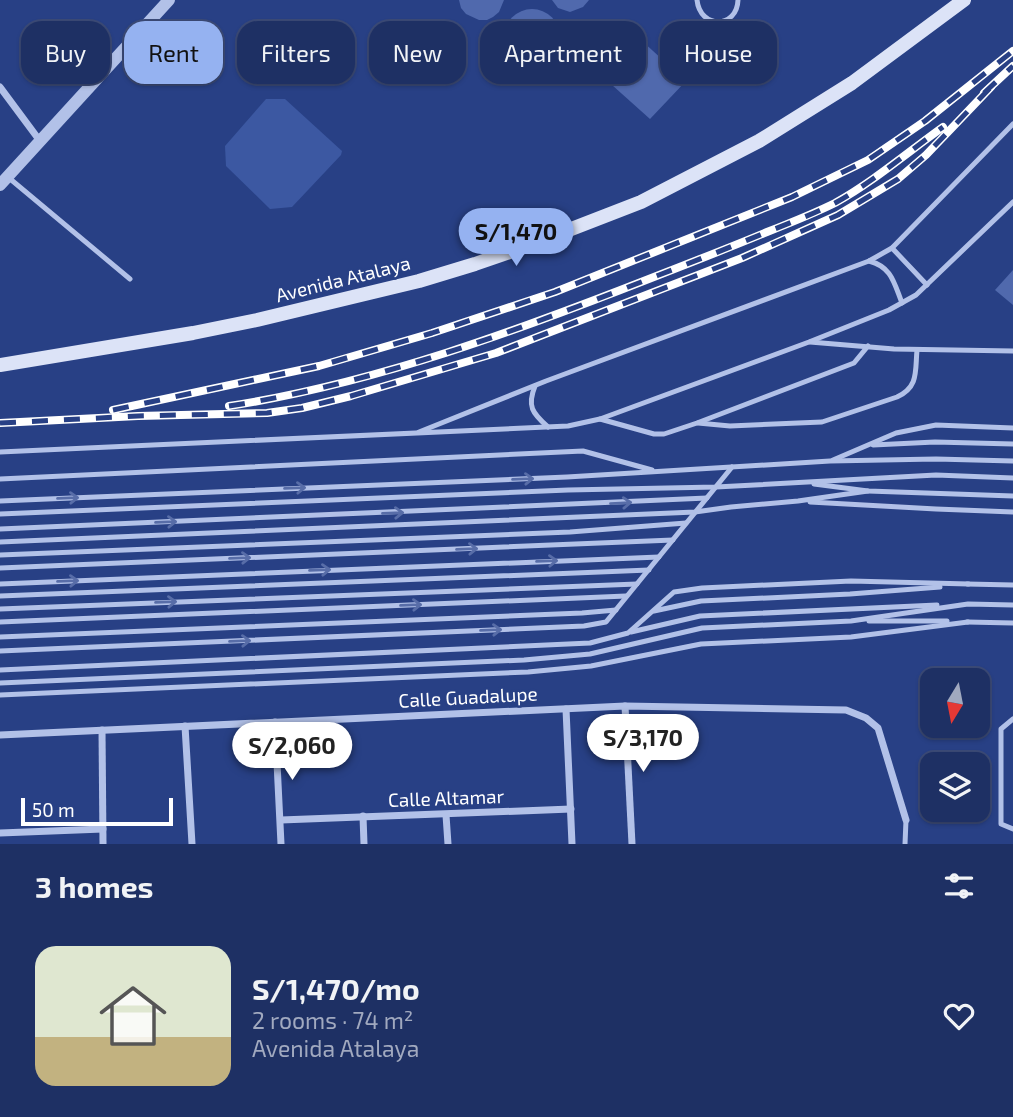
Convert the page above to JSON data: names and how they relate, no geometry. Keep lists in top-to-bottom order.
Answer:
{
  "streets": {
    "main road": ["Avenida Atalaya"],
    "street": ["Calle Guadalupe", "Calle Altamar"]
  },
  "scale_bar": "50 m",
  "north": "bottom",
  "page": {
    "chip": [
      "Buy",
      "Rent",
      "Filters",
      "New",
      "Apartment",
      "House"
    ],
    "price": ["S/1,470", "S/3,170", "S/2,060"],
    "scale": "50 m",
    "heading": "3 homes",
    "list": [
      {
        "name": "S/1,470/mo",
        "note": "2 rooms · 74 m² · Avenida Atalaya"
      }
    ]
  }
}
